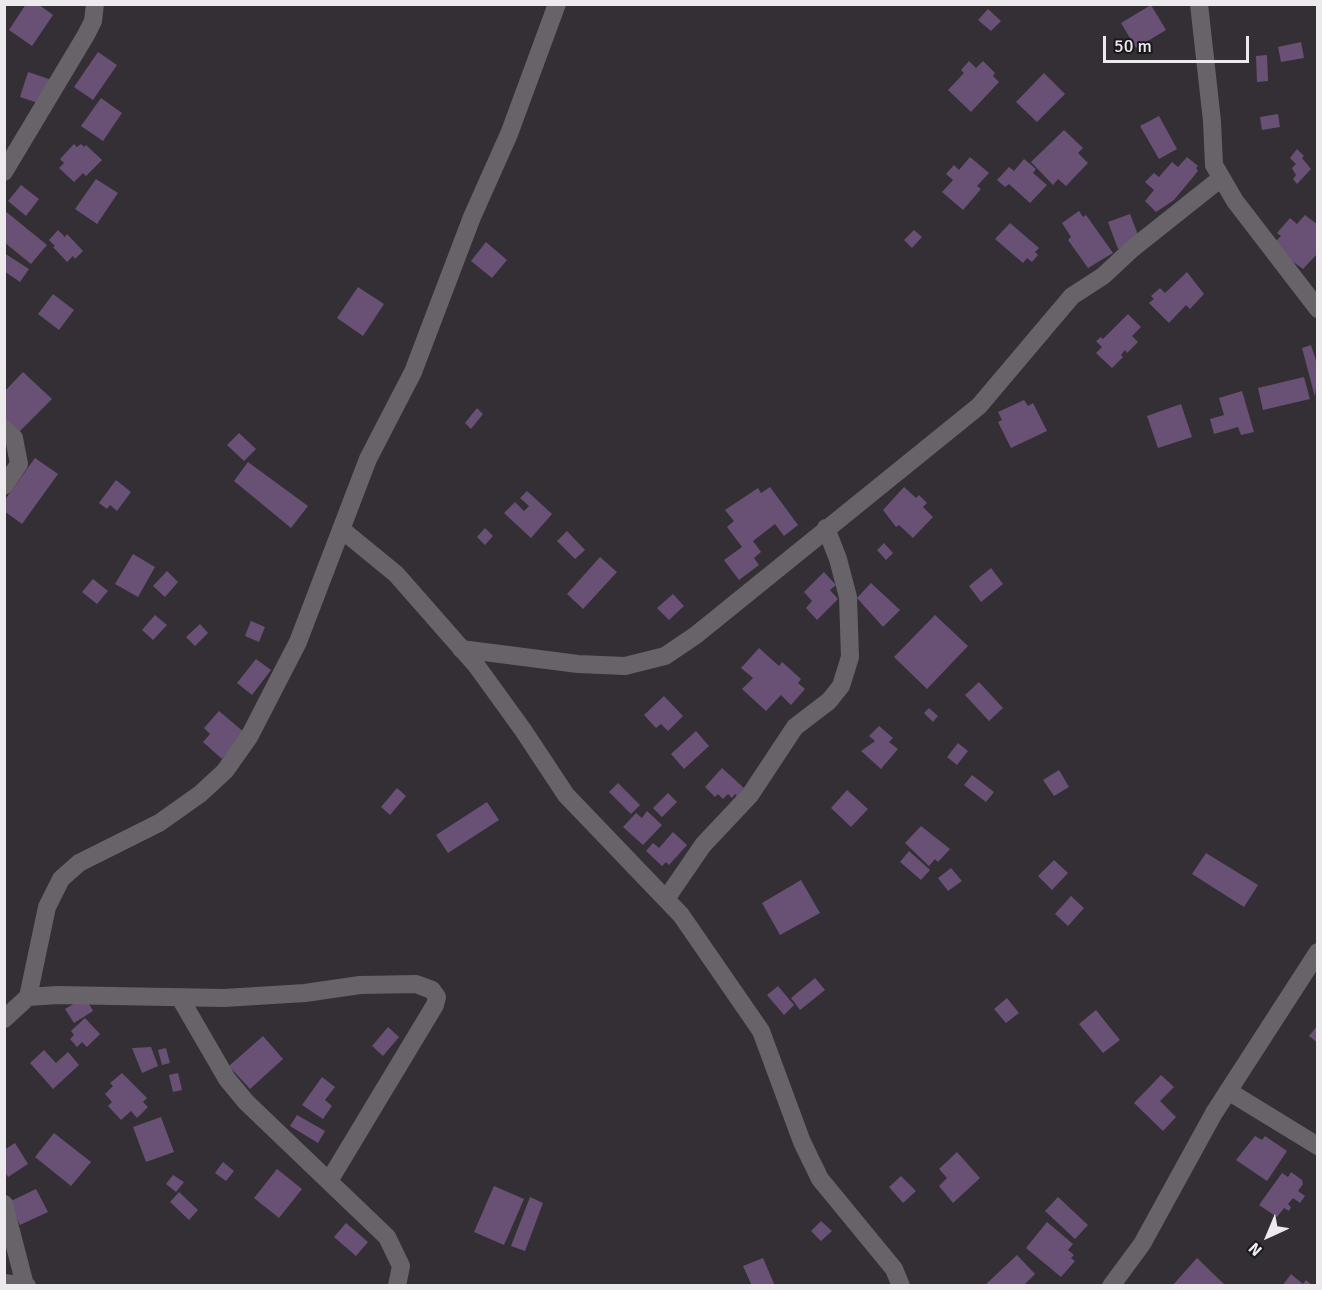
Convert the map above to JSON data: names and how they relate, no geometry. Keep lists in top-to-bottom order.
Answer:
{
  "scale_bar": "50 m",
  "north": "bottom left"
}
